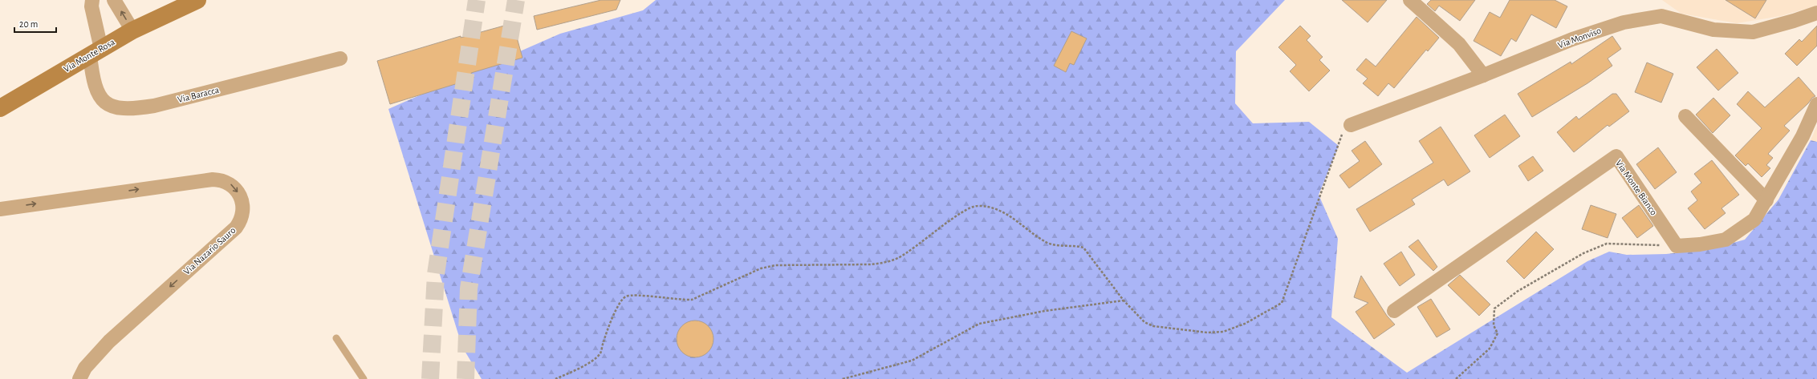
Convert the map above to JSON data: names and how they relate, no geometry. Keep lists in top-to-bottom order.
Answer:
{
  "streets": {
    "street": [
      "Via Monviso",
      "Via Monte Rosa",
      "Via Baracca",
      "Via Monte Bianco",
      "Via Nazario Sauro"
    ]
  },
  "crossings": [
    ["Via Monte Rosa", "Via Baracca"]
  ],
  "scale_bar": "20 m"
}
